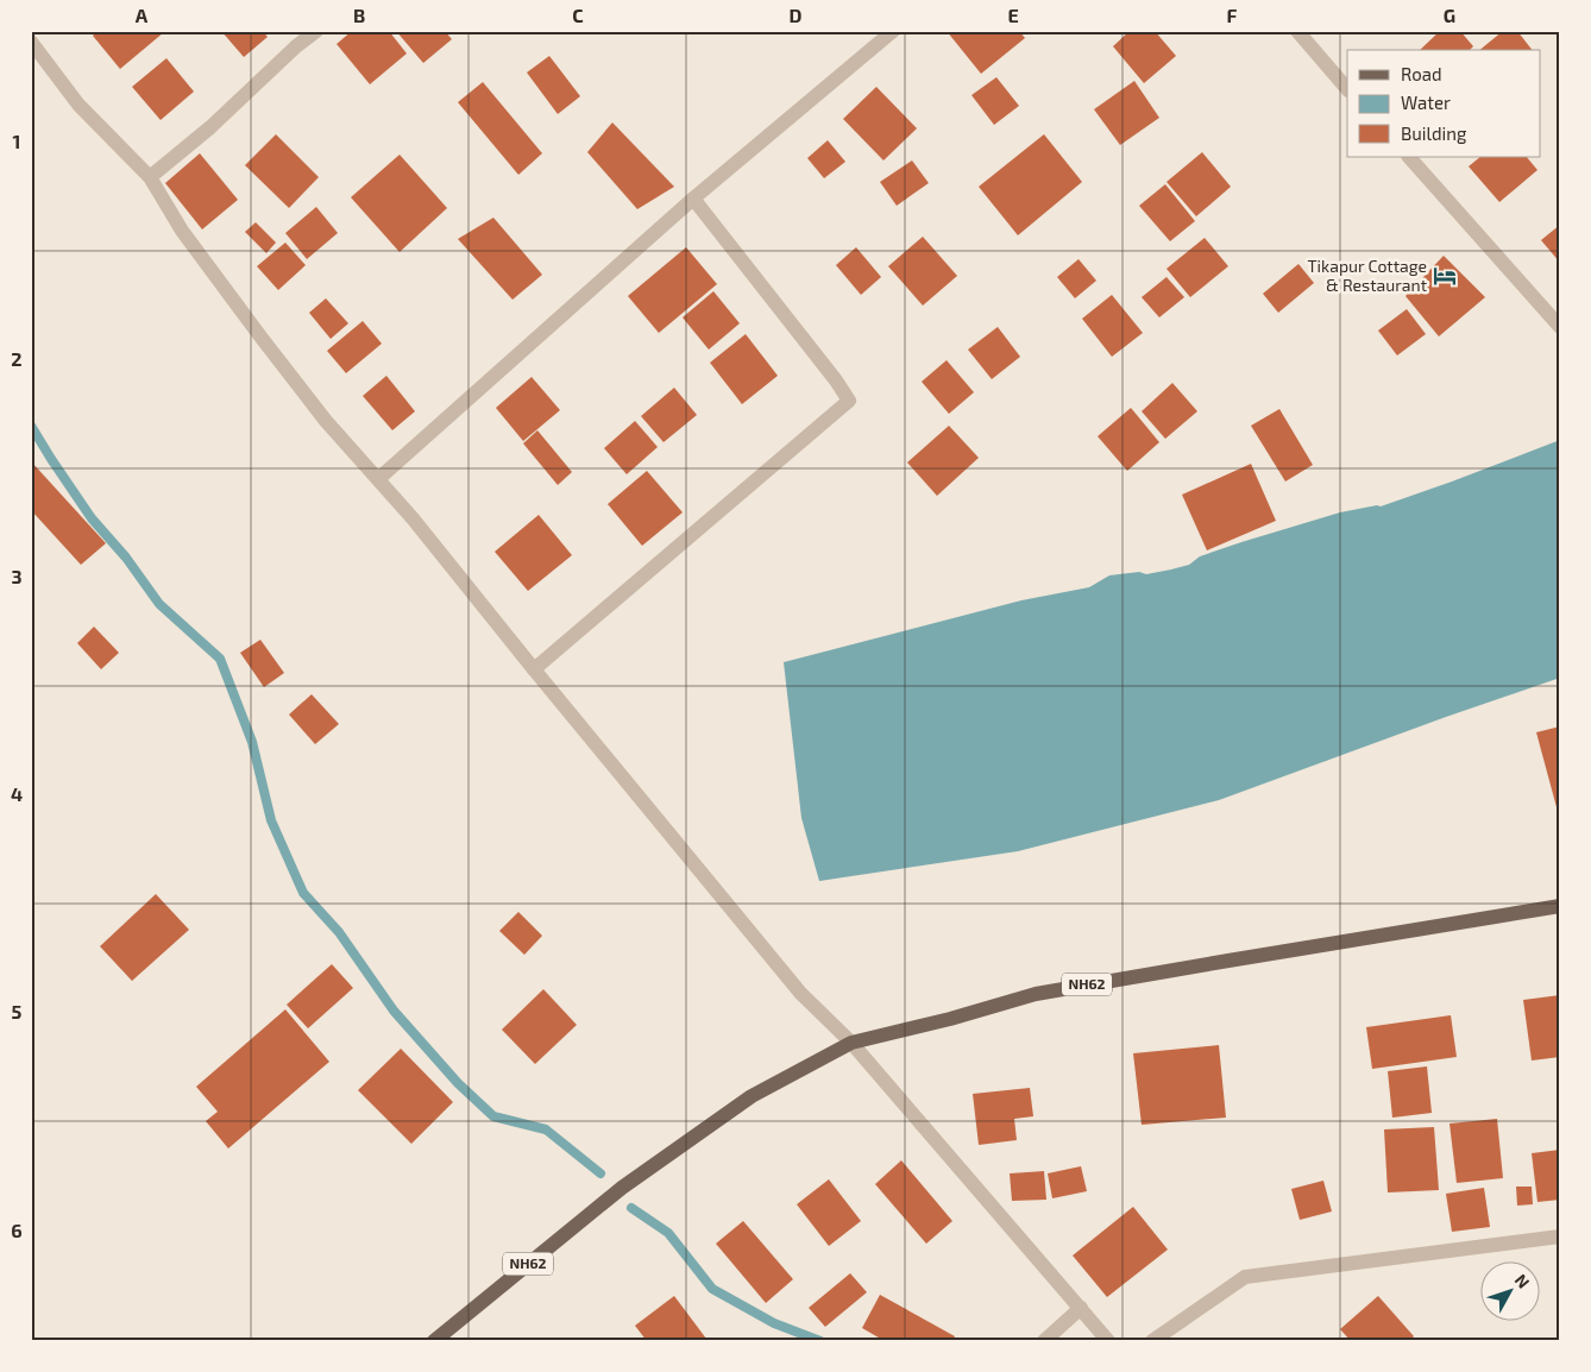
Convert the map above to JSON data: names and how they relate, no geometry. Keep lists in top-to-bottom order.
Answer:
{
  "streets": {
    "main road": ["NH62"]
  },
  "places": {
    "hotel": ["Tikapur Cottage & Restaurant"]
  },
  "legend": ["Road", "Water", "Building"],
  "north": "top right",
  "grid": {
    "columns": [
      "A",
      "B",
      "C",
      "D",
      "E",
      "F",
      "G"
    ],
    "rows": [
      "1",
      "2",
      "3",
      "4",
      "5",
      "6"
    ]
  }
}
